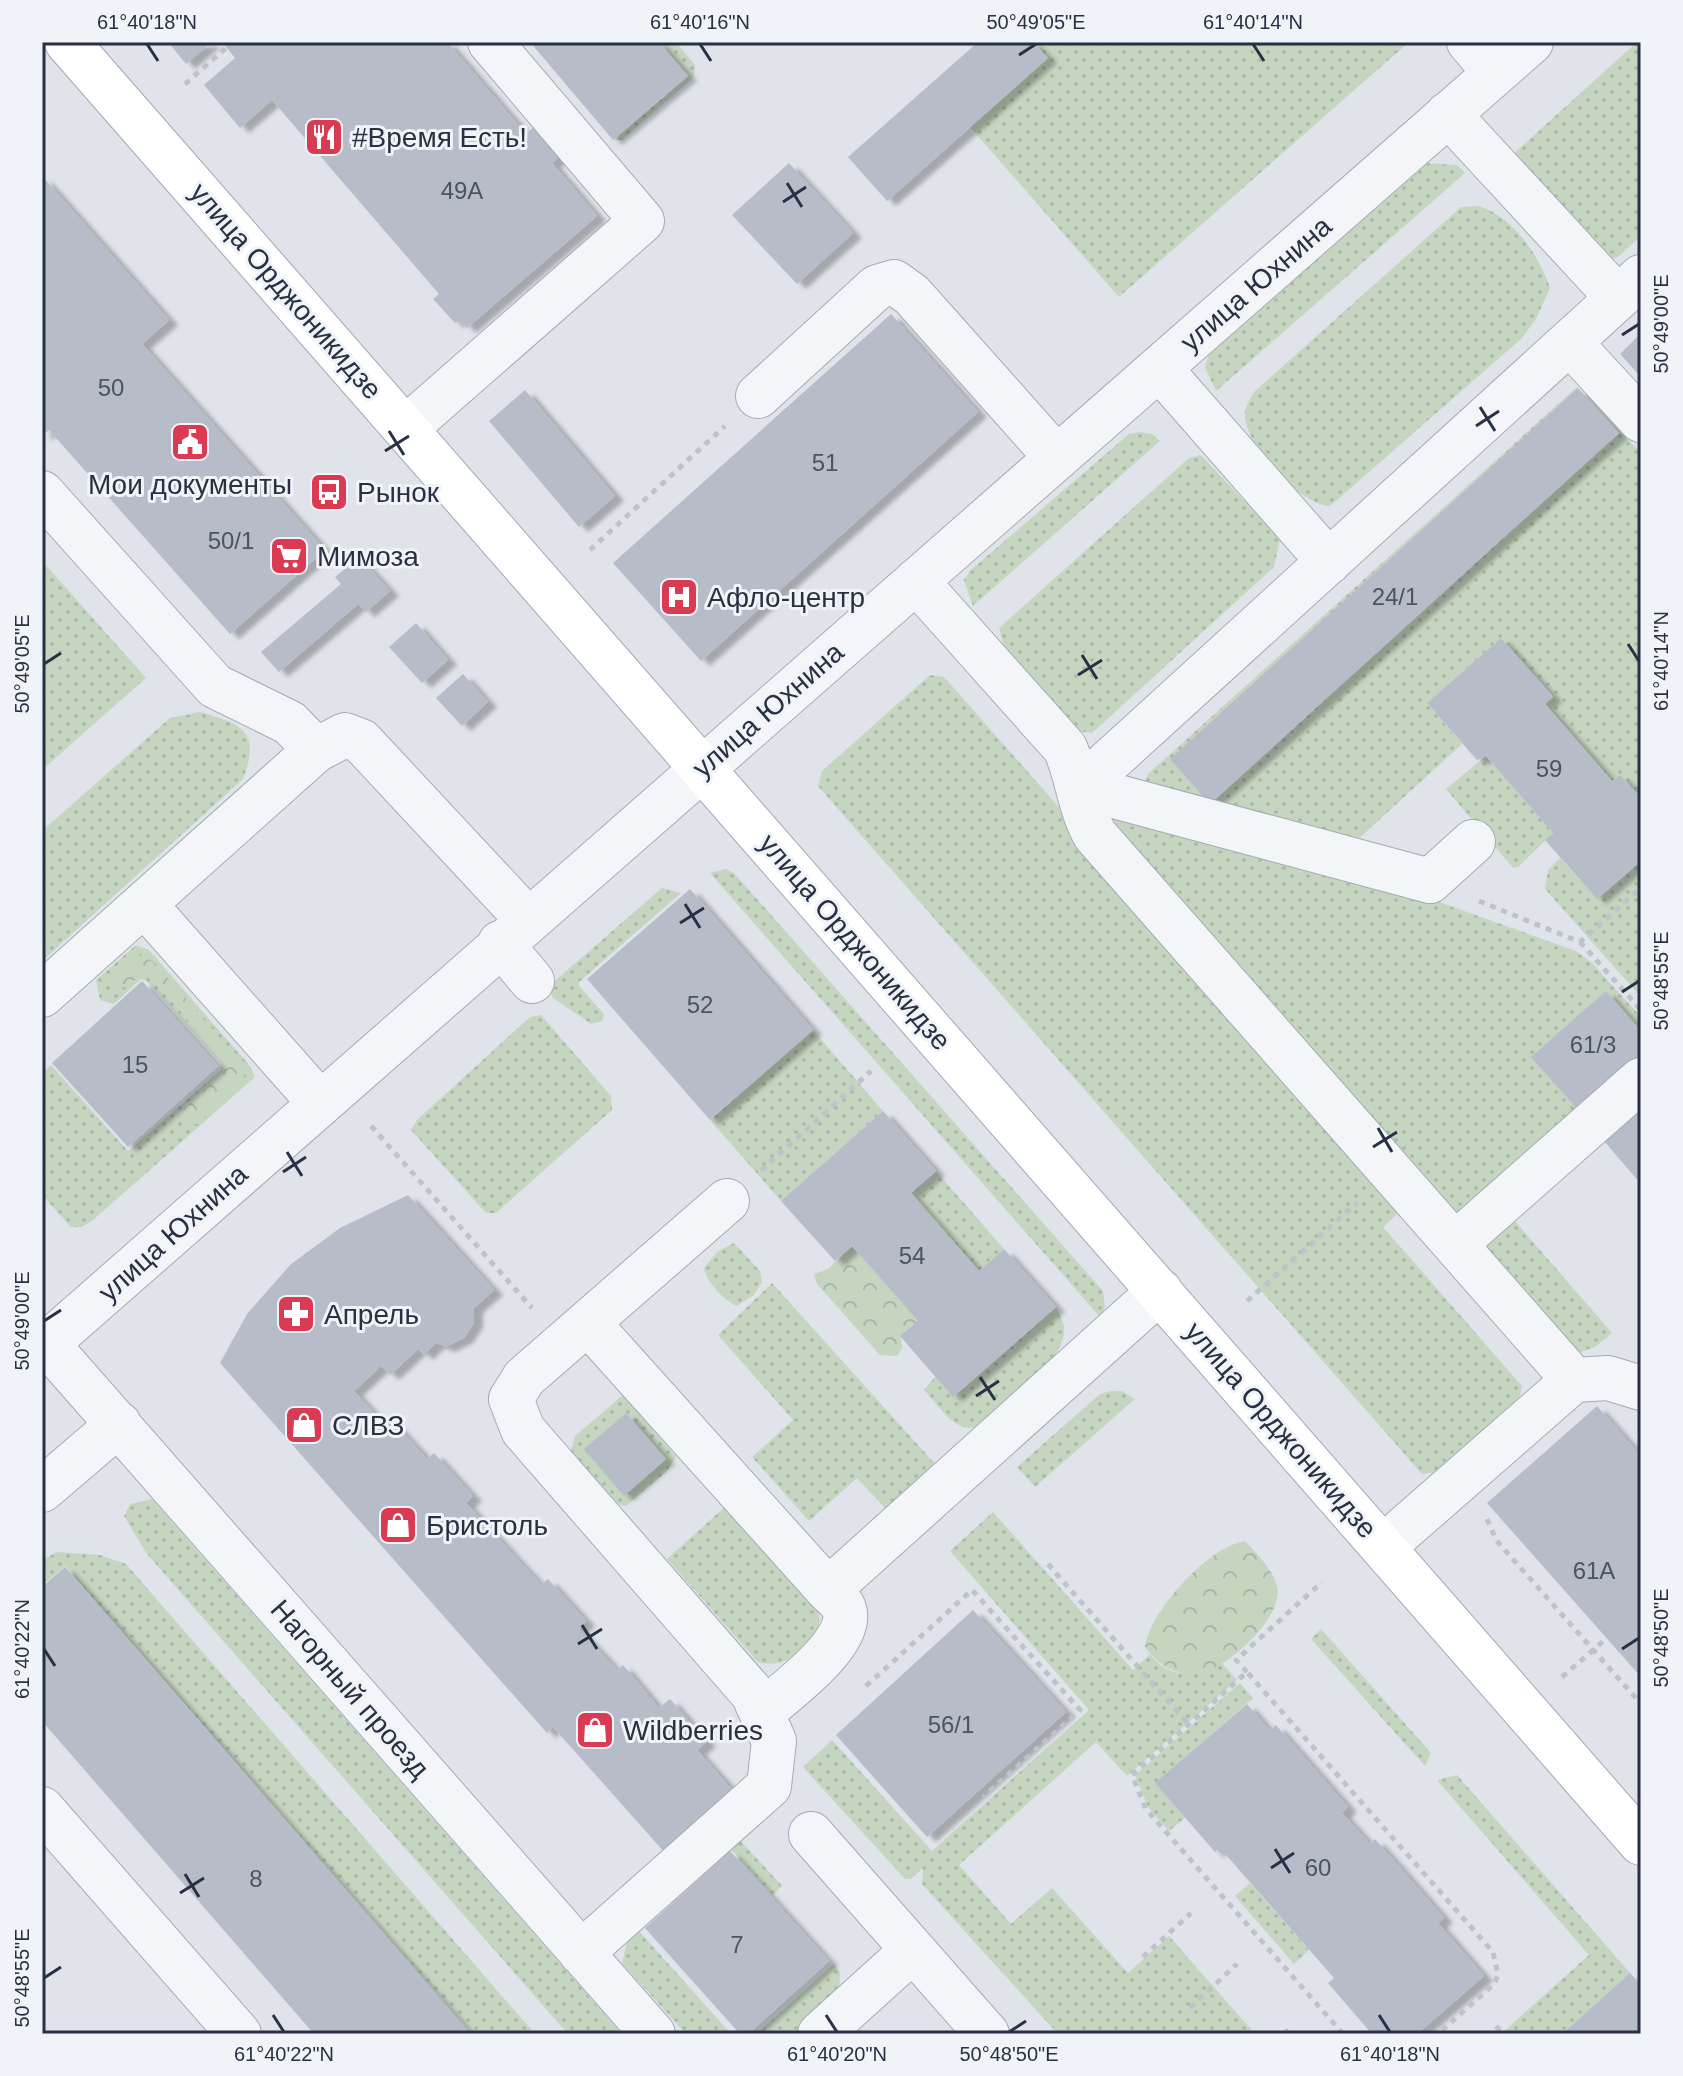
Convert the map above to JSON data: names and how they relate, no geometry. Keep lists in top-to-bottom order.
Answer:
{
  "streets": {
    "main road": ["улица Орджоникидзе"],
    "street": ["улица Юхнина", "Нагорный проезд"]
  },
  "crossings": [
    ["улица Юхнина", "улица Орджоникидзе"],
    ["улица Юхнина", "Нагорный проезд"]
  ],
  "places": {
    "restaurant": ["#Время Есть!"],
    "public building": ["Мои документы"],
    "bus stop": ["Рынок"],
    "supermarket": ["Мимоза"],
    "hospital": ["Афло-центр"],
    "pharmacy": ["Апрель"],
    "shop": ["СЛВЗ", "Бристоль", "Wildberries"]
  },
  "house_numbers": [
    "49А",
    "50",
    "51",
    "50/1",
    "24/1",
    "59",
    "52",
    "61/3",
    "15",
    "54",
    "61А",
    "56/1",
    "60",
    "8",
    "7"
  ],
  "coordinates": [
    "61°40'18\"N",
    "61°40'16\"N",
    "50°49'05\"E",
    "61°40'14\"N",
    "50°49'00\"E",
    "50°48'55\"E",
    "50°48'50\"E",
    "61°40'22\"N",
    "61°40'20\"N"
  ]
}
